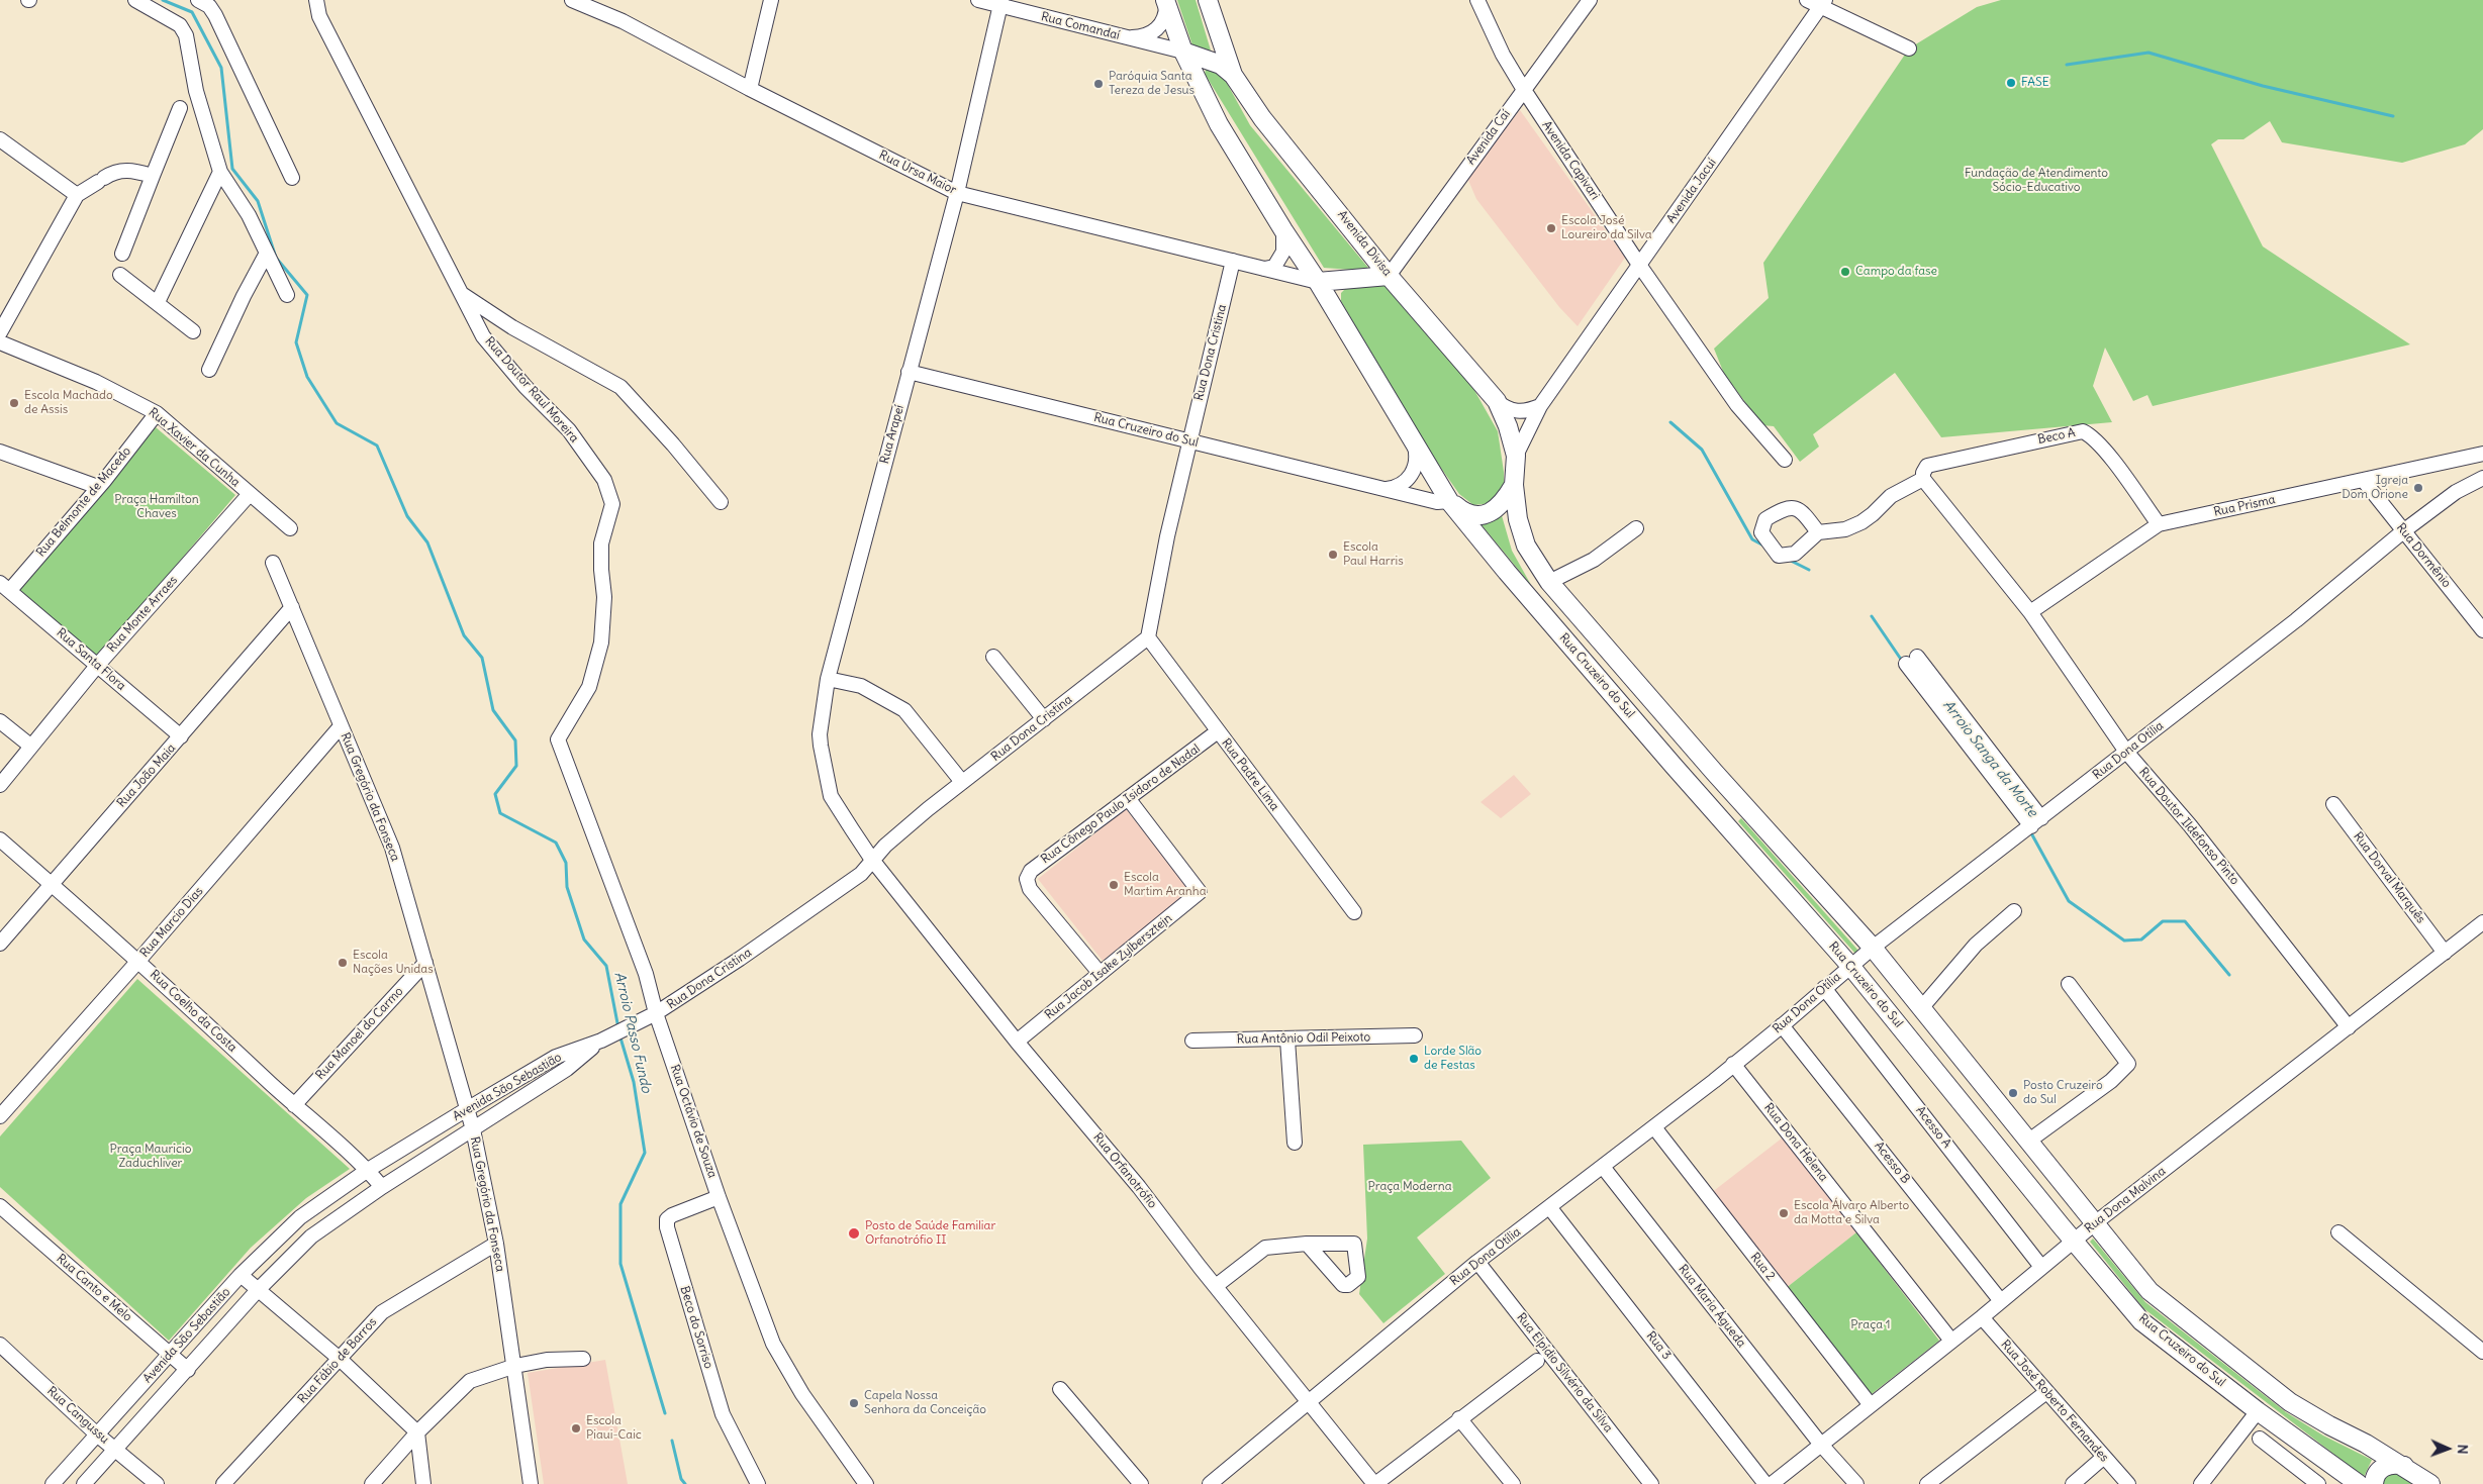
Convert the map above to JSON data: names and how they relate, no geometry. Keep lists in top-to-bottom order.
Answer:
{
  "streets": {
    "main road": ["Avenida Divisa", "Rua Cruzeiro do Sul"],
    "street": [
      "Rua Comandaí",
      "Avenida Caí",
      "Avenida Capivari",
      "Rua Ursa Maior",
      "Avenida Jacuí",
      "Rua Dona Cristina",
      "Rua Doutor Raul Moreira",
      "Rua Arapeí",
      "Beco A",
      "Rua Xavier da Cunha",
      "Rua Belmonte de Macedo",
      "Rua Prisma",
      "Rua Dormênio",
      "Rua Monte Arraes",
      "Rua Santa Flora",
      "Rua Dona Otília",
      "Rua Padre Lima",
      "Rua João Maia",
      "Rua Gregório da Fonseca",
      "Rua Cônego Paulo Isidoro de Nadal",
      "Rua Doutor Ildefonso Pinto",
      "Rua Dorval Marquês",
      "Rua Marcio Dias",
      "Rua Jacob Isake Zylbersztejn",
      "Rua Coelho da Costa",
      "Rua Manoel do Carmo",
      "Rua Antônio Odil Peixoto",
      "Avenida São Sebastião",
      "Rua Octávio de Souza",
      "Acesso A",
      "Rua Dona Helena",
      "Acesso B",
      "Rua Orfanotrófio",
      "Rua Dona Malvina",
      "Rua 2",
      "Rua Canto e Melo",
      "Rua Maria Águeda",
      "Beco do Sorriso",
      "Rua 3",
      "Rua Fábio de Barros",
      "Rua Elpídio Silvério da Silva",
      "Rua José Roberto Fernandes",
      "Rua Cangussu"
    ]
  },
  "crossings": [
    ["Rua Comandaí", "Rua Arapeí"],
    ["Avenida Caí", "Avenida Capivari"],
    ["Avenida Caí", "Avenida Divisa"],
    ["Avenida Capivari", "Avenida Jacuí"],
    ["Rua Ursa Maior", "Rua Dona Cristina"],
    ["Rua Ursa Maior", "Rua Arapeí"],
    ["Avenida Jacuí", "Avenida Divisa"],
    ["Avenida Divisa", "Rua Cruzeiro do Sul"],
    ["Rua Dona Cristina", "Rua Cruzeiro do Sul"],
    ["Rua Dona Cristina", "Rua Arapeí"],
    ["Rua Dona Cristina", "Rua Padre Lima"],
    ["Rua Dona Cristina", "Avenida São Sebastião"],
    ["Rua Dona Cristina", "Rua Octávio de Souza"],
    ["Rua Dona Cristina", "Rua Orfanotrófio"],
    ["Rua Doutor Raul Moreira", "Rua Octávio de Souza"],
    ["Rua Cruzeiro do Sul", "Rua Arapeí"],
    ["Rua Cruzeiro do Sul", "Rua Dona Otília"],
    ["Rua Cruzeiro do Sul", "Rua Dona Malvina"],
    ["Rua Arapeí", "Rua Orfanotrófio"],
    ["Beco A", "Rua Prisma"],
    ["Beco A", "Rua Doutor Ildefonso Pinto"],
    ["Rua Xavier da Cunha", "Rua Belmonte de Macedo"],
    ["Rua Xavier da Cunha", "Rua Monte Arraes"],
    ["Rua Belmonte de Macedo", "Rua Santa Flora"],
    ["Rua Prisma", "Rua Dormênio"],
    ["Rua Prisma", "Rua Doutor Ildefonso Pinto"],
    ["Rua Dormênio", "Rua Dona Otília"],
    ["Rua Monte Arraes", "Rua Santa Flora"],
    ["Rua Santa Flora", "Rua João Maia"],
    ["Rua Dona Otília", "Rua Doutor Ildefonso Pinto"],
    ["Rua Dona Otília", "Acesso A"],
    ["Rua Dona Otília", "Rua Dona Helena"],
    ["Rua Dona Otília", "Acesso B"],
    ["Rua Dona Otília", "Rua Orfanotrófio"],
    ["Rua Dona Otília", "Rua 2"],
    ["Rua Dona Otília", "Rua Maria Águeda"],
    ["Rua Dona Otília", "Rua 3"],
    ["Rua Dona Otília", "Rua Elpídio Silvério da Silva"],
    ["Rua Padre Lima", "Rua Cônego Paulo Isidoro de Nadal"],
    ["Rua João Maia", "Rua Gregório da Fonseca"],
    ["Rua João Maia", "Rua Coelho da Costa"],
    ["Rua Gregório da Fonseca", "Rua Marcio Dias"],
    ["Rua Gregório da Fonseca", "Rua Manoel do Carmo"],
    ["Rua Gregório da Fonseca", "Avenida São Sebastião"],
    ["Rua Gregório da Fonseca", "Rua Fábio de Barros"],
    ["Rua Cônego Paulo Isidoro de Nadal", "Rua Jacob Isake Zylbersztejn"],
    ["Rua Doutor Ildefonso Pinto", "Rua Dona Malvina"],
    ["Rua Dorval Marquês", "Rua Dona Malvina"],
    ["Rua Marcio Dias", "Rua Coelho da Costa"],
    ["Rua Jacob Isake Zylbersztejn", "Rua Orfanotrófio"],
    ["Rua Coelho da Costa", "Rua Manoel do Carmo"],
    ["Rua Coelho da Costa", "Avenida São Sebastião"],
    ["Avenida São Sebastião", "Rua Canto e Melo"],
    ["Avenida São Sebastião", "Rua Cangussu"],
    ["Rua Octávio de Souza", "Beco do Sorriso"],
    ["Acesso A", "Rua Dona Malvina"],
    ["Rua Dona Helena", "Rua Dona Malvina"],
    ["Acesso B", "Rua Dona Malvina"],
    ["Rua Dona Malvina", "Rua 2"],
    ["Rua Dona Malvina", "Rua Maria Águeda"],
    ["Rua Dona Malvina", "Rua José Roberto Fernandes"]
  ],
  "water": ["Arroio Sanga da Morte", "Arroio Passo Fundo"],
  "parks": [
    "Fundação de Atendimento Sócio-Educativo",
    "Praça Hamilton Chaves",
    "Praça Mauricio Zaduchliver",
    "Praça Moderna",
    "Praça 1"
  ],
  "places": [
    "FASE",
    "Paróquia Santa Tereza de Jesus",
    "Escola José Loureiro da Silva",
    "Campo da fase",
    "Escola Machado de Assis",
    "Igreja Dom Orione",
    "Escola Paul Harris",
    "Escola Martim Aranha",
    "Escola Nações Unidas",
    "Lorde Slão de Festas",
    "Posto Cruzeiro do Sul",
    "Escola Álvaro Alberto da Motta e Silva",
    "Posto de Saúde Familiar Orfanotrófio II",
    "Capela Nossa Senhora da Conceição",
    "Escola Piaui-Caic"
  ],
  "north": "right"
}
